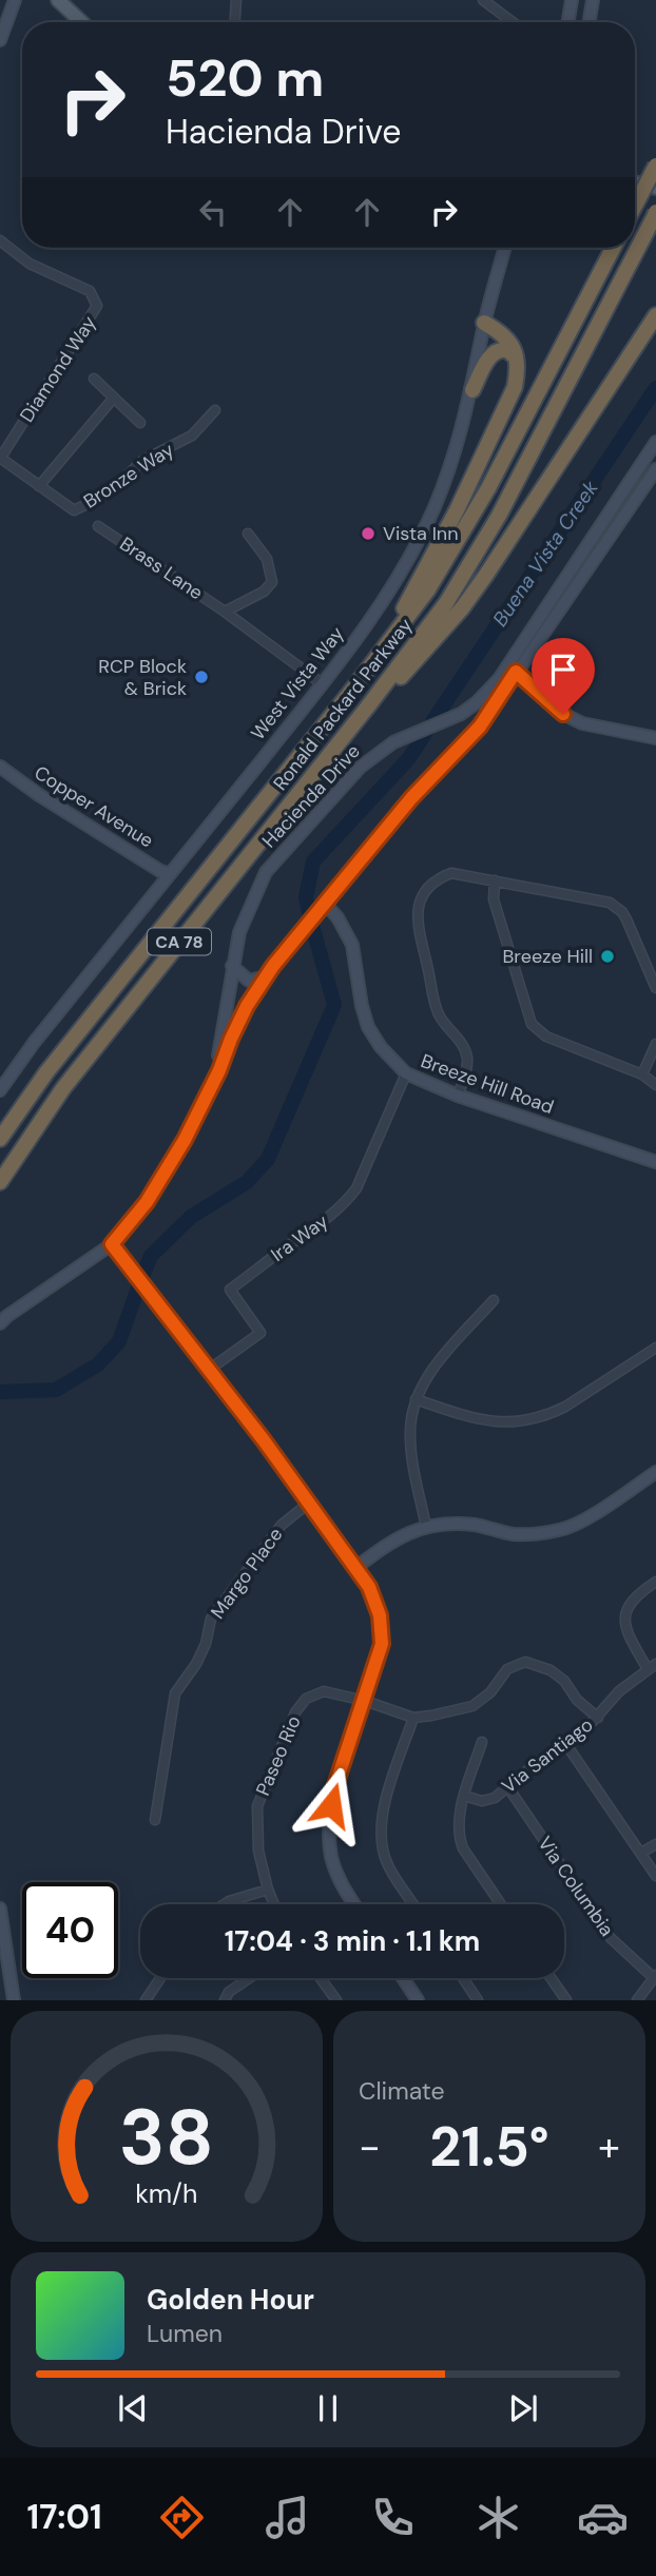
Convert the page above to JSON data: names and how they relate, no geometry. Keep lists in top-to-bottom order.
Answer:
{
  "streets": {
    "highway": ["Ronald Packard Parkway", "CA 78"],
    "main road": [
      "West Vista Way",
      "Hacienda Drive",
      "Copper Avenue",
      "Breeze Hill Road"
    ],
    "street": [
      "Diamond Way",
      "Bronze Way",
      "Brass Lane",
      "Ira Way",
      "Margo Place",
      "Paseo Rio",
      "Via Santiago",
      "Via Columbia"
    ]
  },
  "crossings": [
    ["Brass Lane", "West Vista Way"],
    ["West Vista Way", "Copper Avenue"],
    ["Hacienda Drive", "Breeze Hill Road"],
    ["Breeze Hill Road", "Ira Way"],
    ["Via Santiago", "Via Columbia"]
  ],
  "water": ["Buena Vista Creek"],
  "places": ["Vista Inn", "RCP Block & Brick", "Breeze Hill"],
  "page": {
    "turn": ["520 m", "Hacienda Drive"],
    "limit": "40",
    "trip": "17:04 · 3 min · 1.1 km",
    "tile": "Climate",
    "heat": ["−", "21.5°", "+"],
    "song": ["Golden Hour", "Lumen"],
    "tabs": "17:01",
    "gauge": ["38", "km/h"]
  }
}
